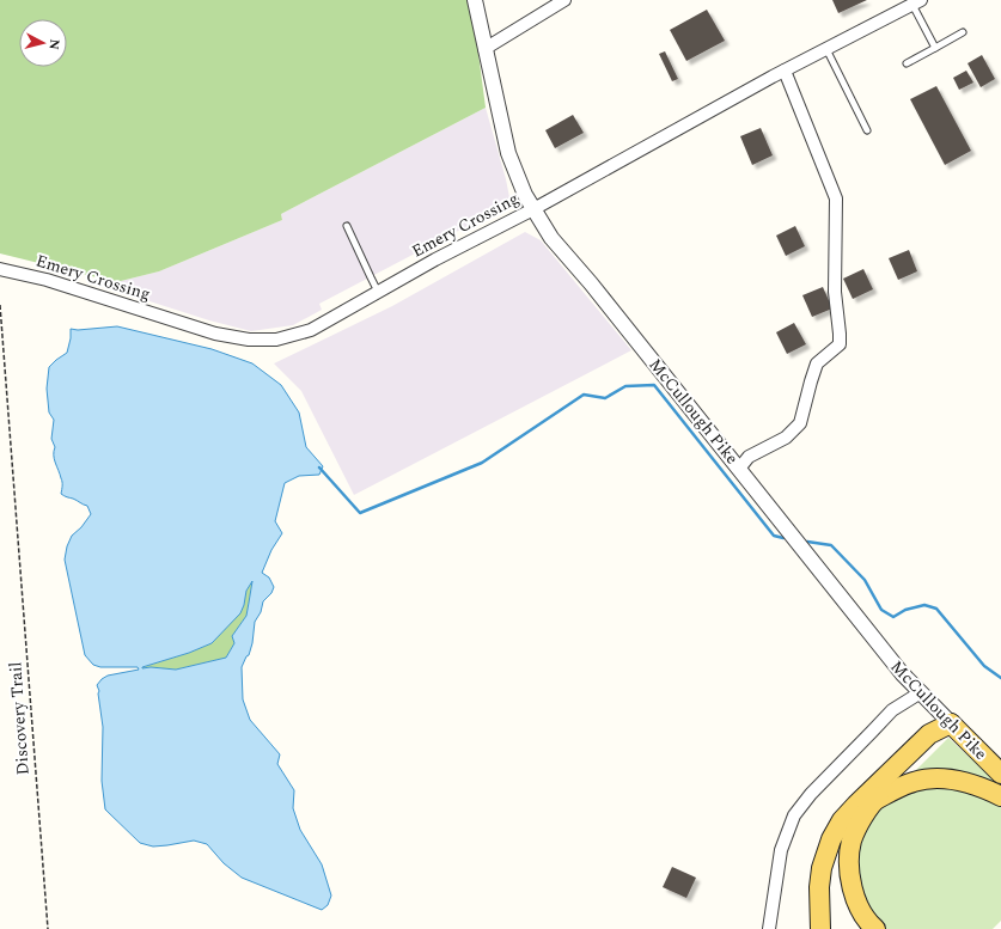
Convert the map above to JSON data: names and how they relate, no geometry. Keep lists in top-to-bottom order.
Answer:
{
  "streets": {
    "main road": ["McCullough Pike"],
    "street": ["Emery Crossing"],
    "path": ["Discovery Trail"]
  },
  "crossings": [
    ["Emery Crossing", "McCullough Pike"]
  ],
  "north": "right"
}
